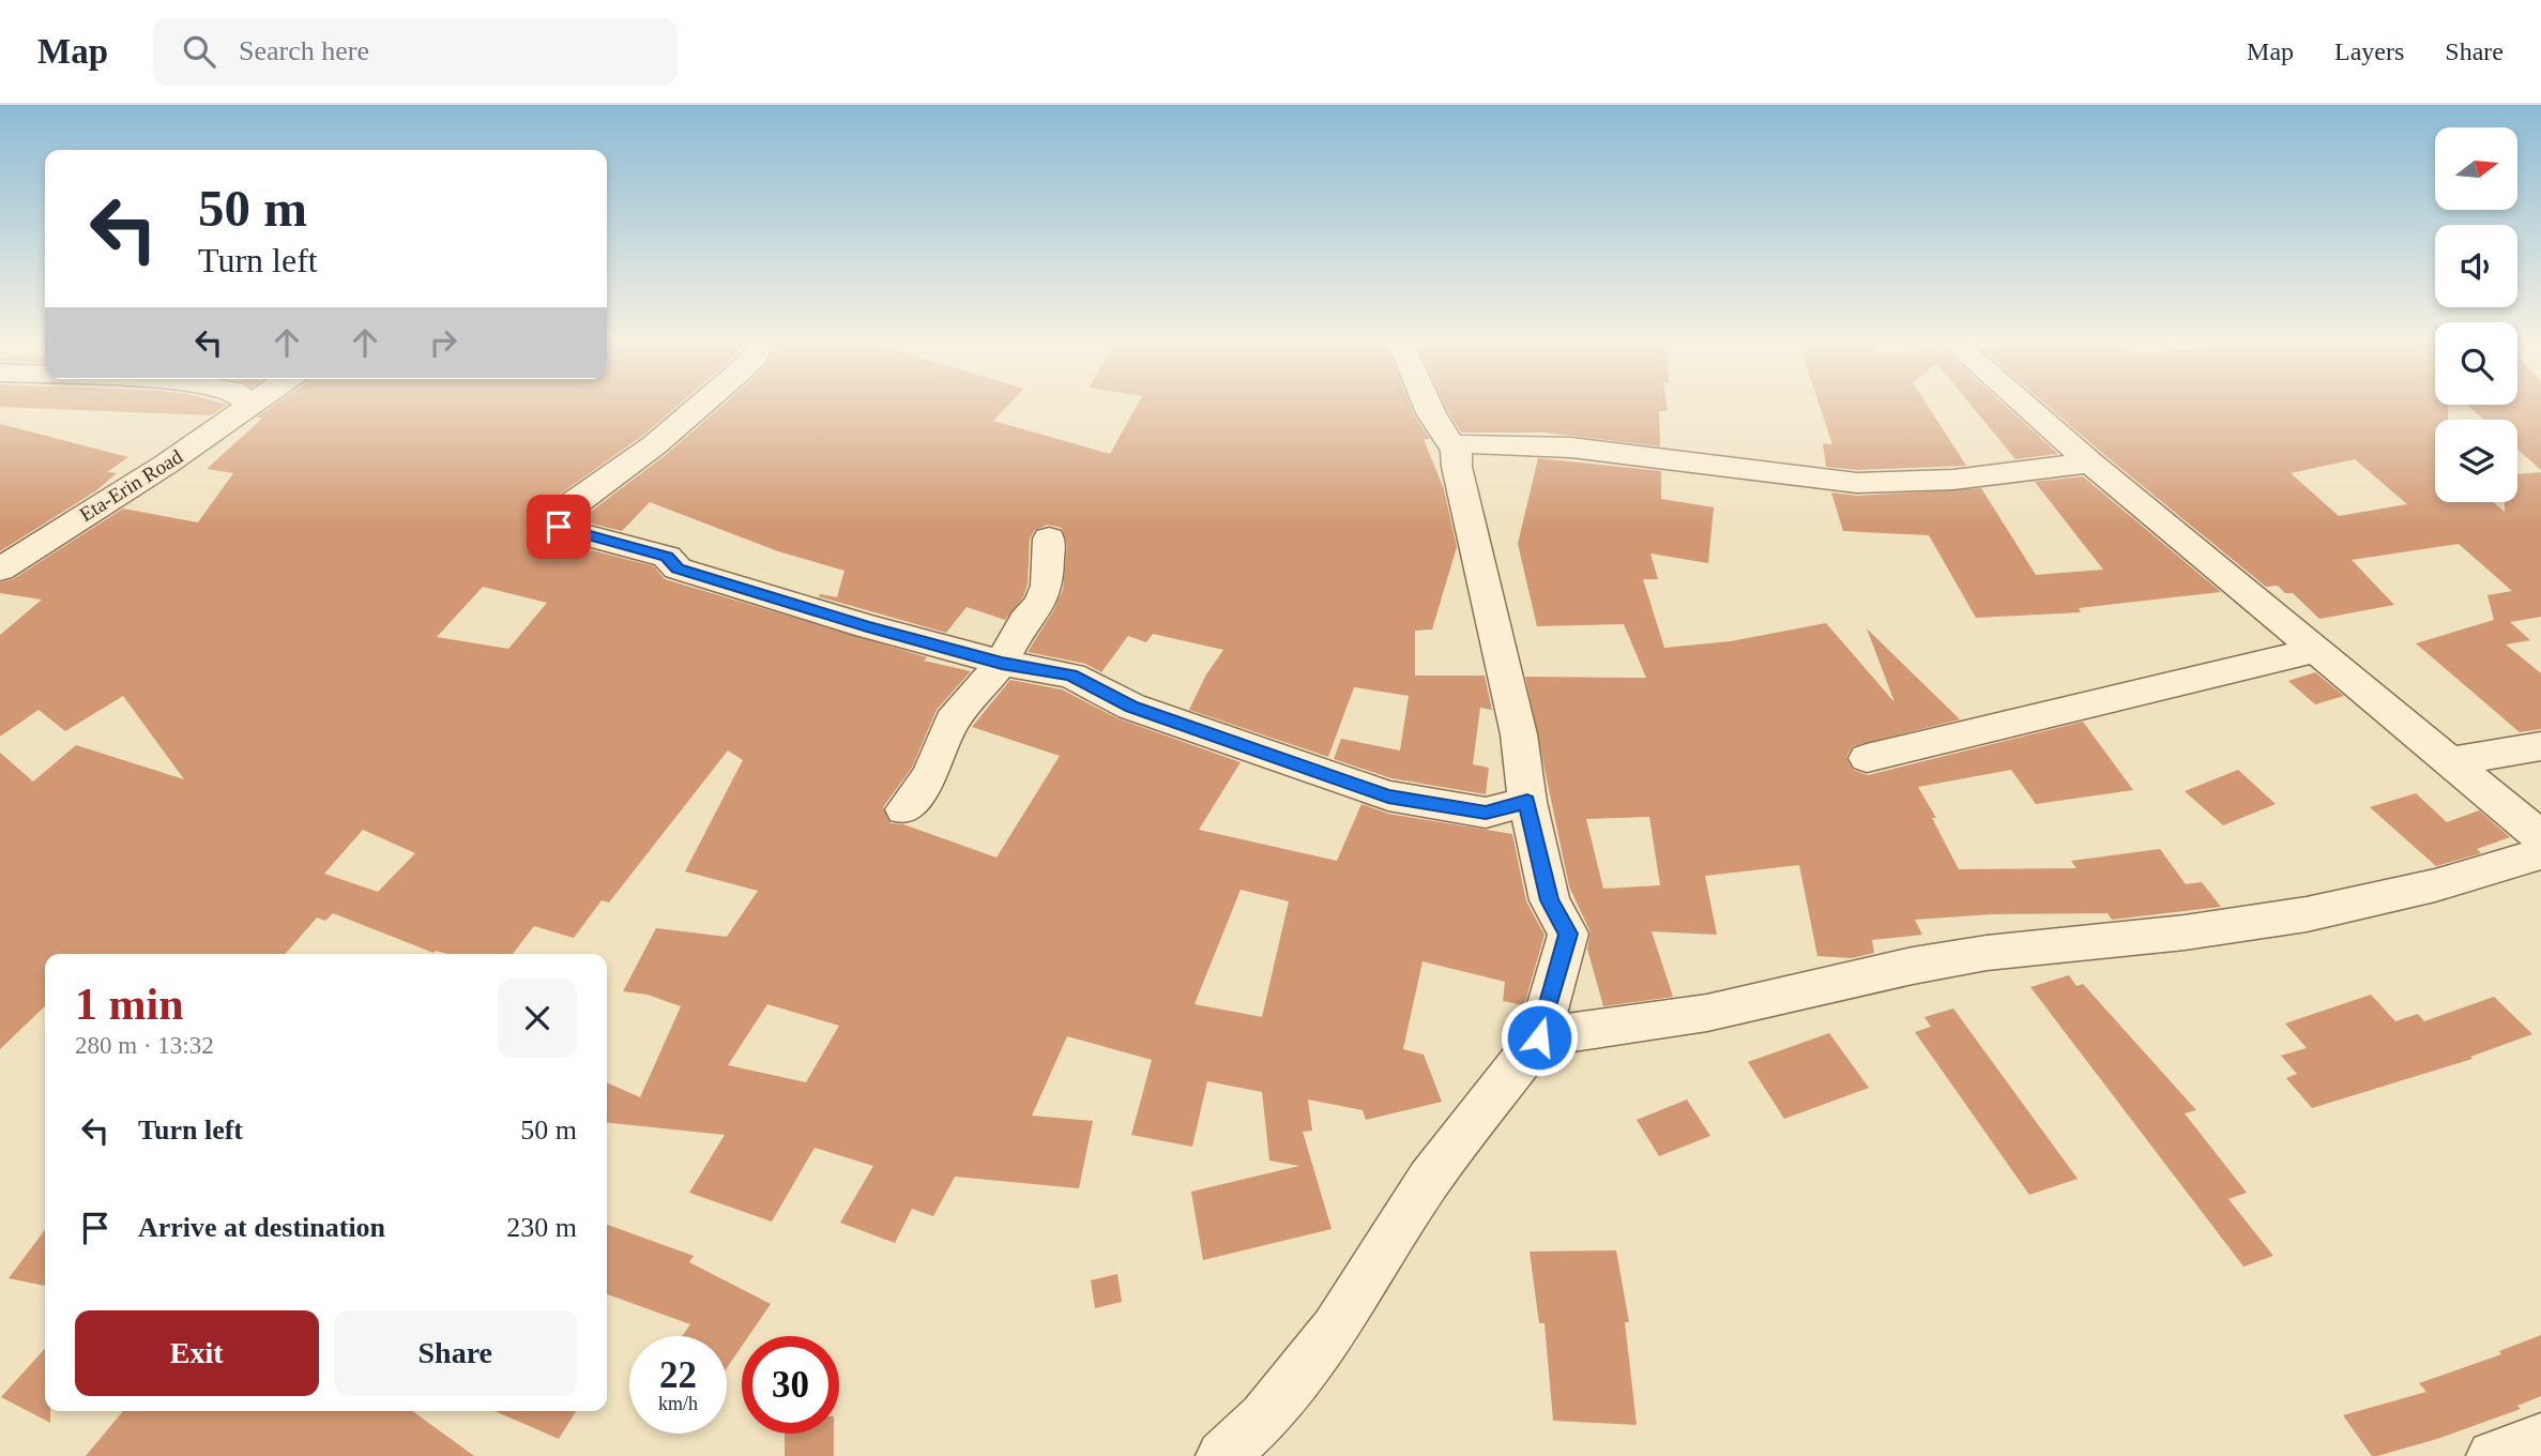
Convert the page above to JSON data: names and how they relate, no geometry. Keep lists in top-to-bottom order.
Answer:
{
  "streets": {
    "street": ["Eta-Erin Road"]
  },
  "north": "right",
  "page": {
    "header": "Map",
    "search": "Search here",
    "nav": ["Map", "Layers", "Share"],
    "turn": ["50 m", "Turn left"],
    "heading": ["1 min", "280 m · 13:32"],
    "list": [
      {
        "name": "Turn left",
        "value": "50 m"
      },
      {
        "name": "Arrive at destination",
        "value": "230 m"
      }
    ],
    "buttons": ["Exit", "Share"],
    "speed": "22 km/h",
    "limit": "30"
  }
}
